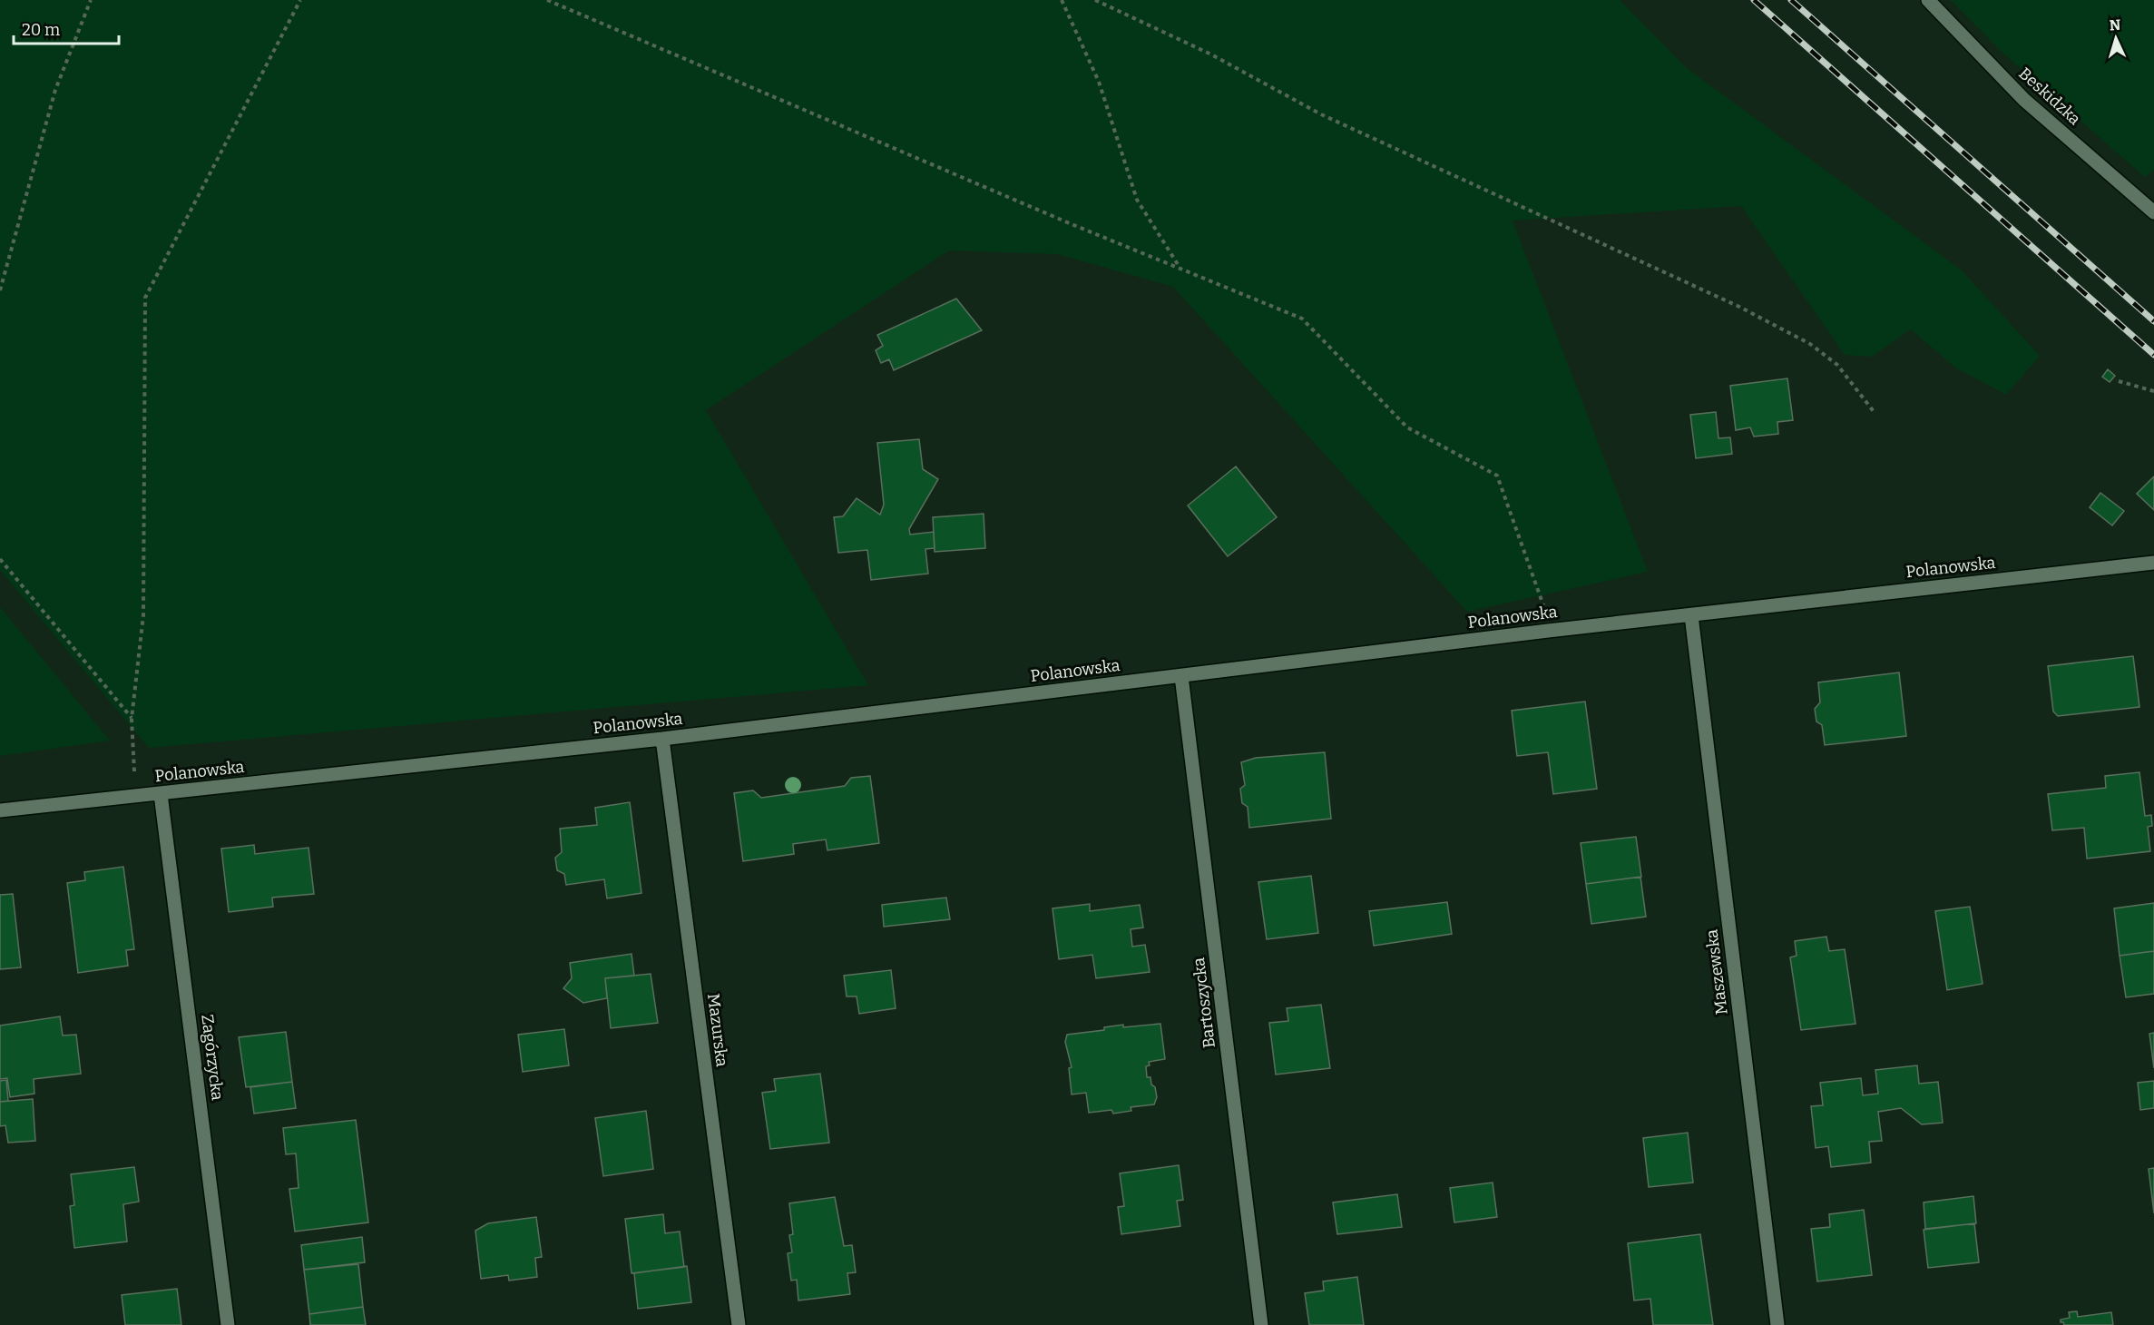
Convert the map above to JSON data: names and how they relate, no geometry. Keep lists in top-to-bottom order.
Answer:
{
  "streets": {
    "street": [
      "Beskidzka",
      "Polanowska",
      "Maszewska",
      "Bartoszycka",
      "Mazurska",
      "Zagórzycka"
    ]
  },
  "crossings": [
    ["Polanowska", "Maszewska"],
    ["Polanowska", "Bartoszycka"],
    ["Polanowska", "Mazurska"],
    ["Polanowska", "Zagórzycka"]
  ],
  "scale_bar": "20 m",
  "north": "top"
}
